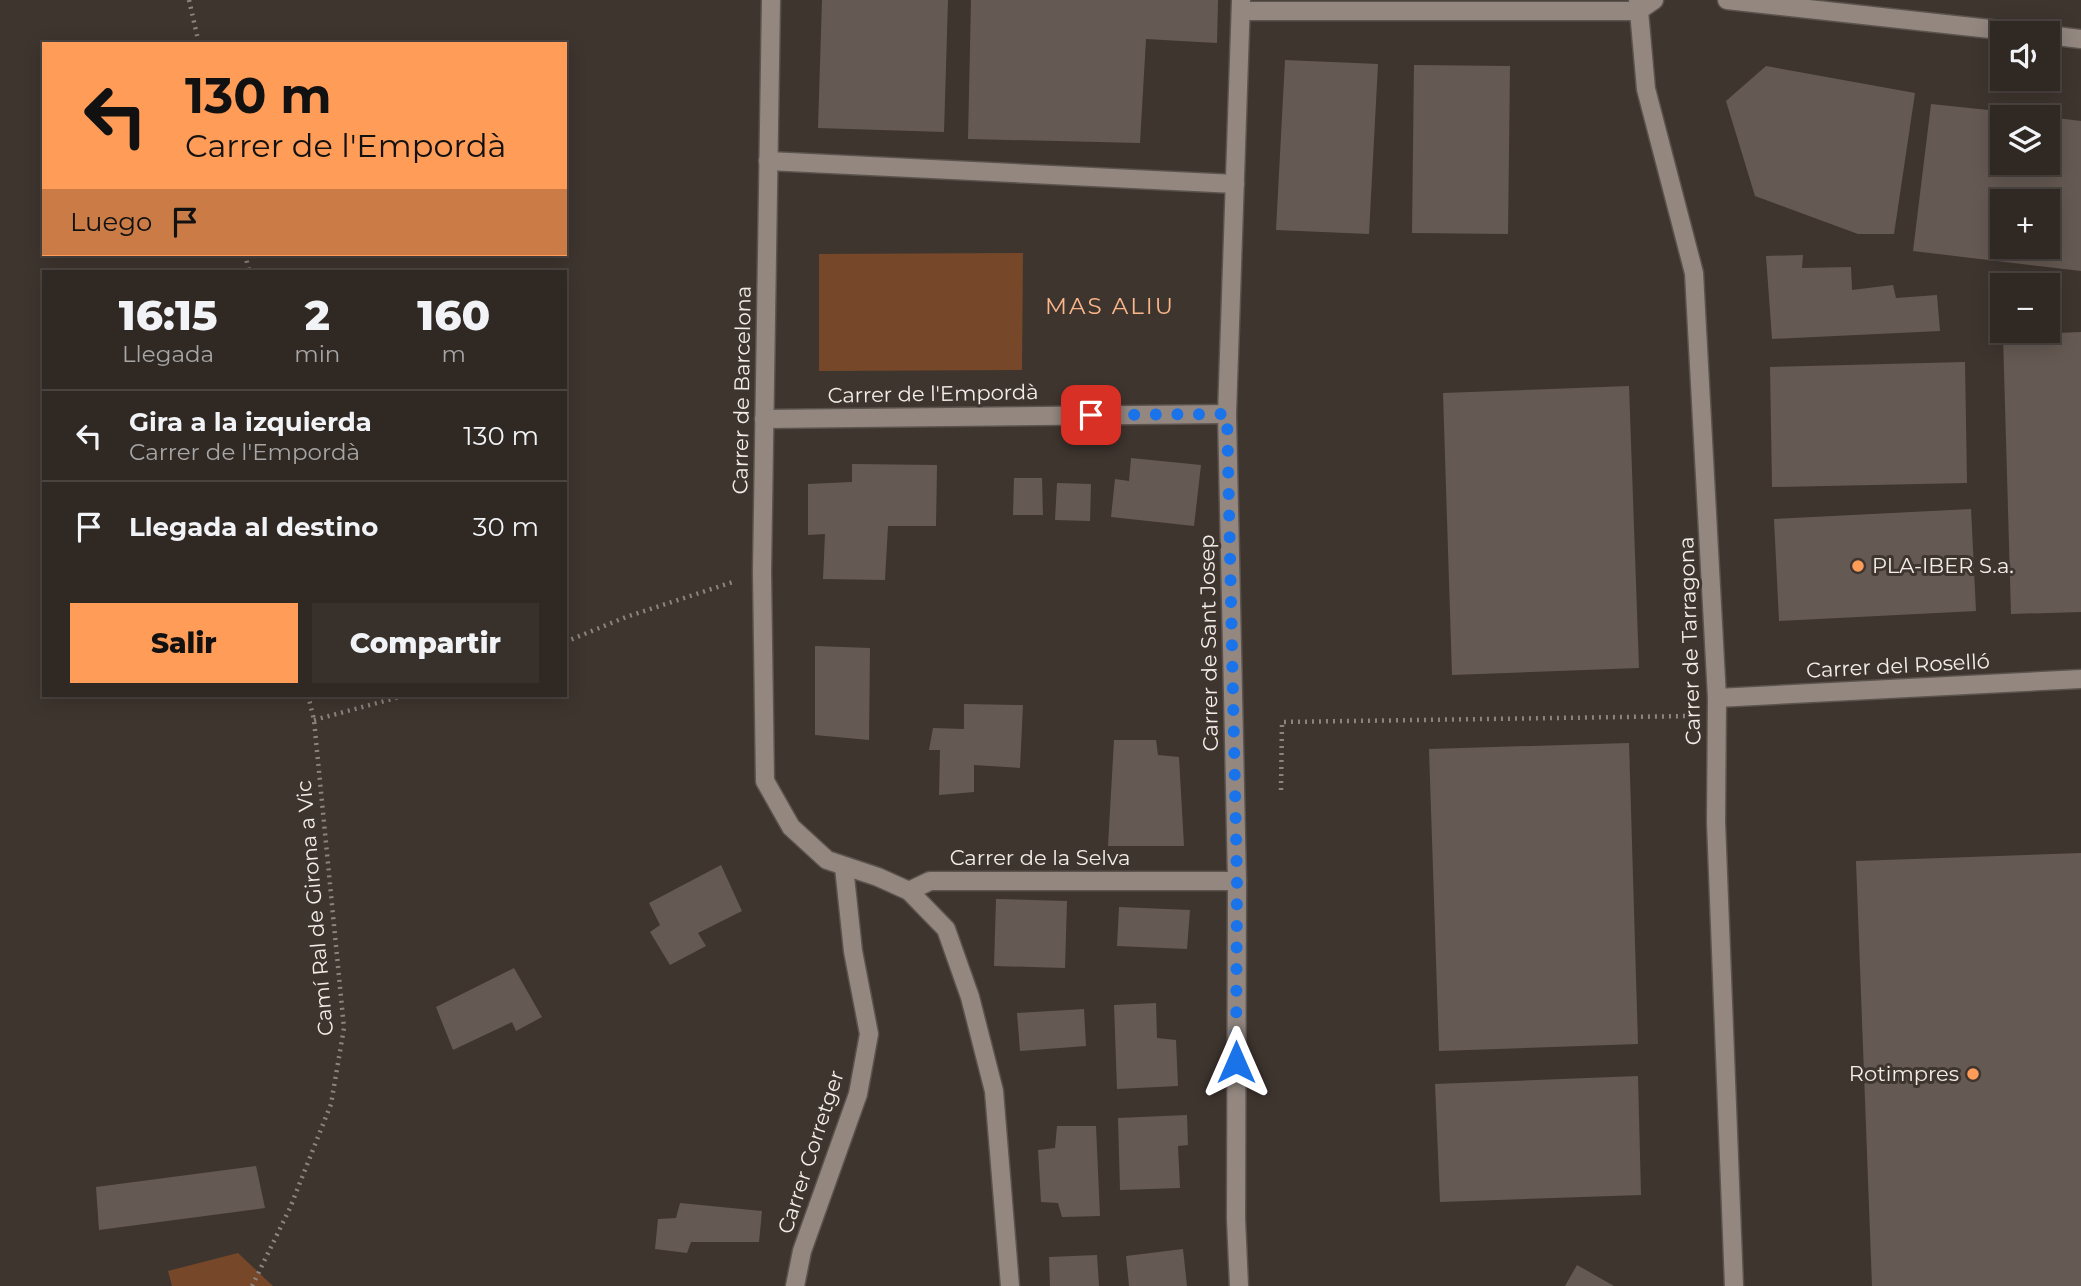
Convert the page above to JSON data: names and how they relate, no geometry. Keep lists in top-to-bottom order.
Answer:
{
  "streets": {
    "street": [
      "Carrer de Barcelona",
      "Carrer de l'Empordà",
      "Carrer de Tarragona",
      "Carrer de Sant Josep",
      "Carrer del Roselló",
      "Carrer de la Selva",
      "Carrer Corretger"
    ],
    "path": ["Camí Ral de Girona a Vic"]
  },
  "crossings": [
    ["Carrer de Barcelona", "Carrer de l'Empordà"],
    ["Carrer de Barcelona", "Carrer Corretger"],
    ["Carrer de l'Empordà", "Carrer de Sant Josep"],
    ["Carrer de Tarragona", "Carrer del Roselló"],
    ["Carrer de Sant Josep", "Carrer de la Selva"]
  ],
  "districts": ["MAS ALIU"],
  "places": ["PLA-IBER S.a.", "Rotimpres"],
  "page": {
    "map_buttons": ["+", "−"],
    "turn": ["130 m", "Carrer de l'Empordà"],
    "then": "Luego",
    "eta": [
      "16:15",
      "Llegada",
      "2",
      "min",
      "160",
      "m"
    ],
    "list": [
      {
        "name": "Gira a la izquierda",
        "note": "Carrer de l'Empordà",
        "value": "130 m"
      },
      {
        "name": "Llegada al destino",
        "value": "30 m"
      }
    ],
    "buttons": ["Salir", "Compartir"]
  }
}
